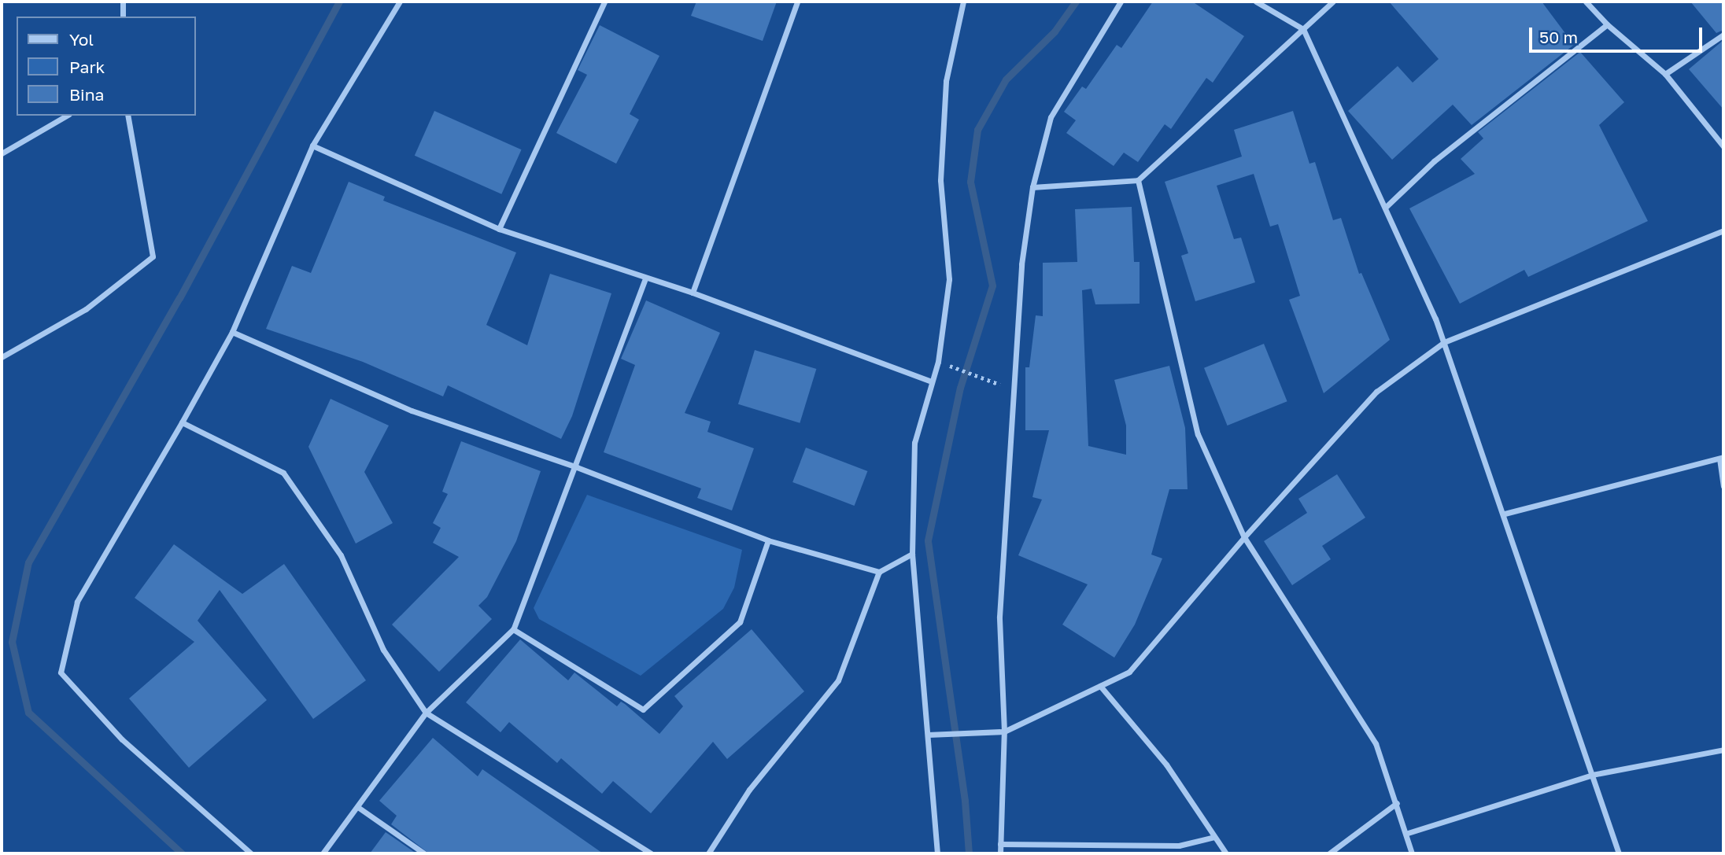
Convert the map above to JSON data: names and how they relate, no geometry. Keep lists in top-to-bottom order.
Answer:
{
  "legend": ["Yol", "Park", "Bina"],
  "scale_bar": "50 m"
}
